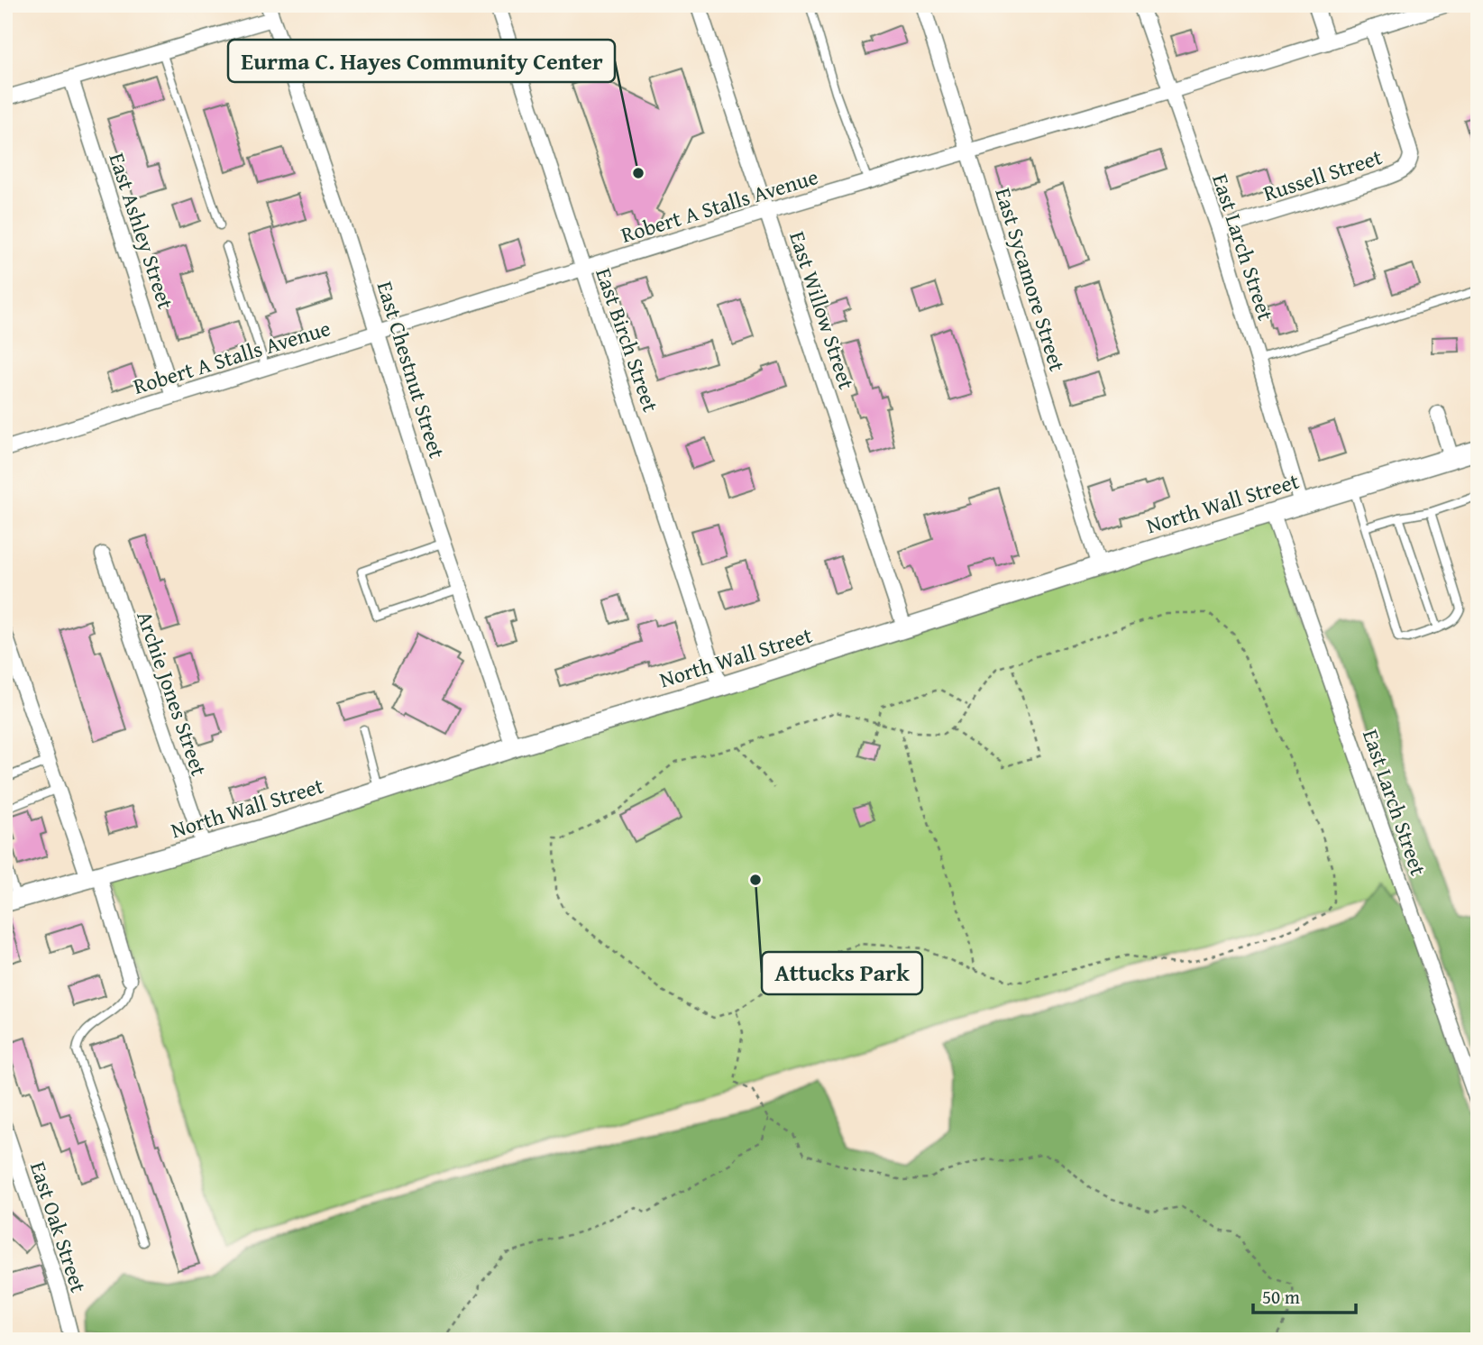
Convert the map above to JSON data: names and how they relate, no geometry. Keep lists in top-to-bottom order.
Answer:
{
  "streets": {
    "street": [
      "Russell Street",
      "Robert A Stalls Avenue",
      "East Ashley Street",
      "East Larch Street",
      "East Sycamore Street",
      "East Willow Street",
      "East Birch Street",
      "East Chestnut Street",
      "North Wall Street",
      "Archie Jones Street",
      "East Oak Street"
    ]
  },
  "crossings": [
    ["Russell Street", "Robert A Stalls Avenue"],
    ["Russell Street", "East Larch Street"],
    ["Robert A Stalls Avenue", "East Ashley Street"],
    ["Robert A Stalls Avenue", "East Larch Street"],
    ["Robert A Stalls Avenue", "East Sycamore Street"],
    ["Robert A Stalls Avenue", "East Willow Street"],
    ["Robert A Stalls Avenue", "East Birch Street"],
    ["Robert A Stalls Avenue", "East Chestnut Street"],
    ["East Larch Street", "North Wall Street"],
    ["East Sycamore Street", "North Wall Street"],
    ["East Willow Street", "North Wall Street"],
    ["East Birch Street", "North Wall Street"],
    ["East Chestnut Street", "North Wall Street"],
    ["North Wall Street", "Archie Jones Street"]
  ],
  "places": ["Eurma C. Hayes Community Center", "Attucks Park"],
  "scale_bar": "50 m"
}
